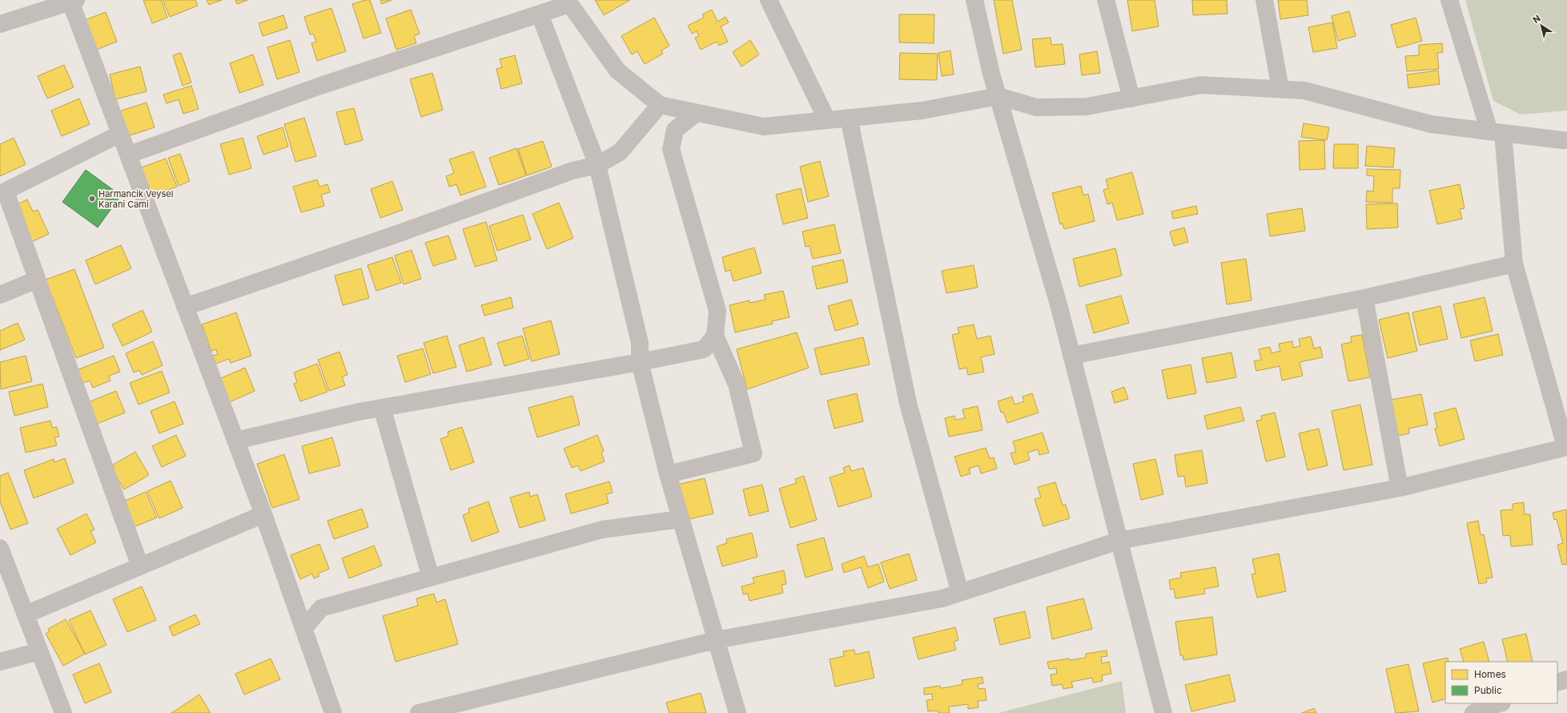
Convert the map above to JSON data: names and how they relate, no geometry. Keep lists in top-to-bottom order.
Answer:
{
  "places": ["Harmancik Veysel Karani Cami"],
  "legend": ["Homes", "Public"],
  "north": "top left"
}
